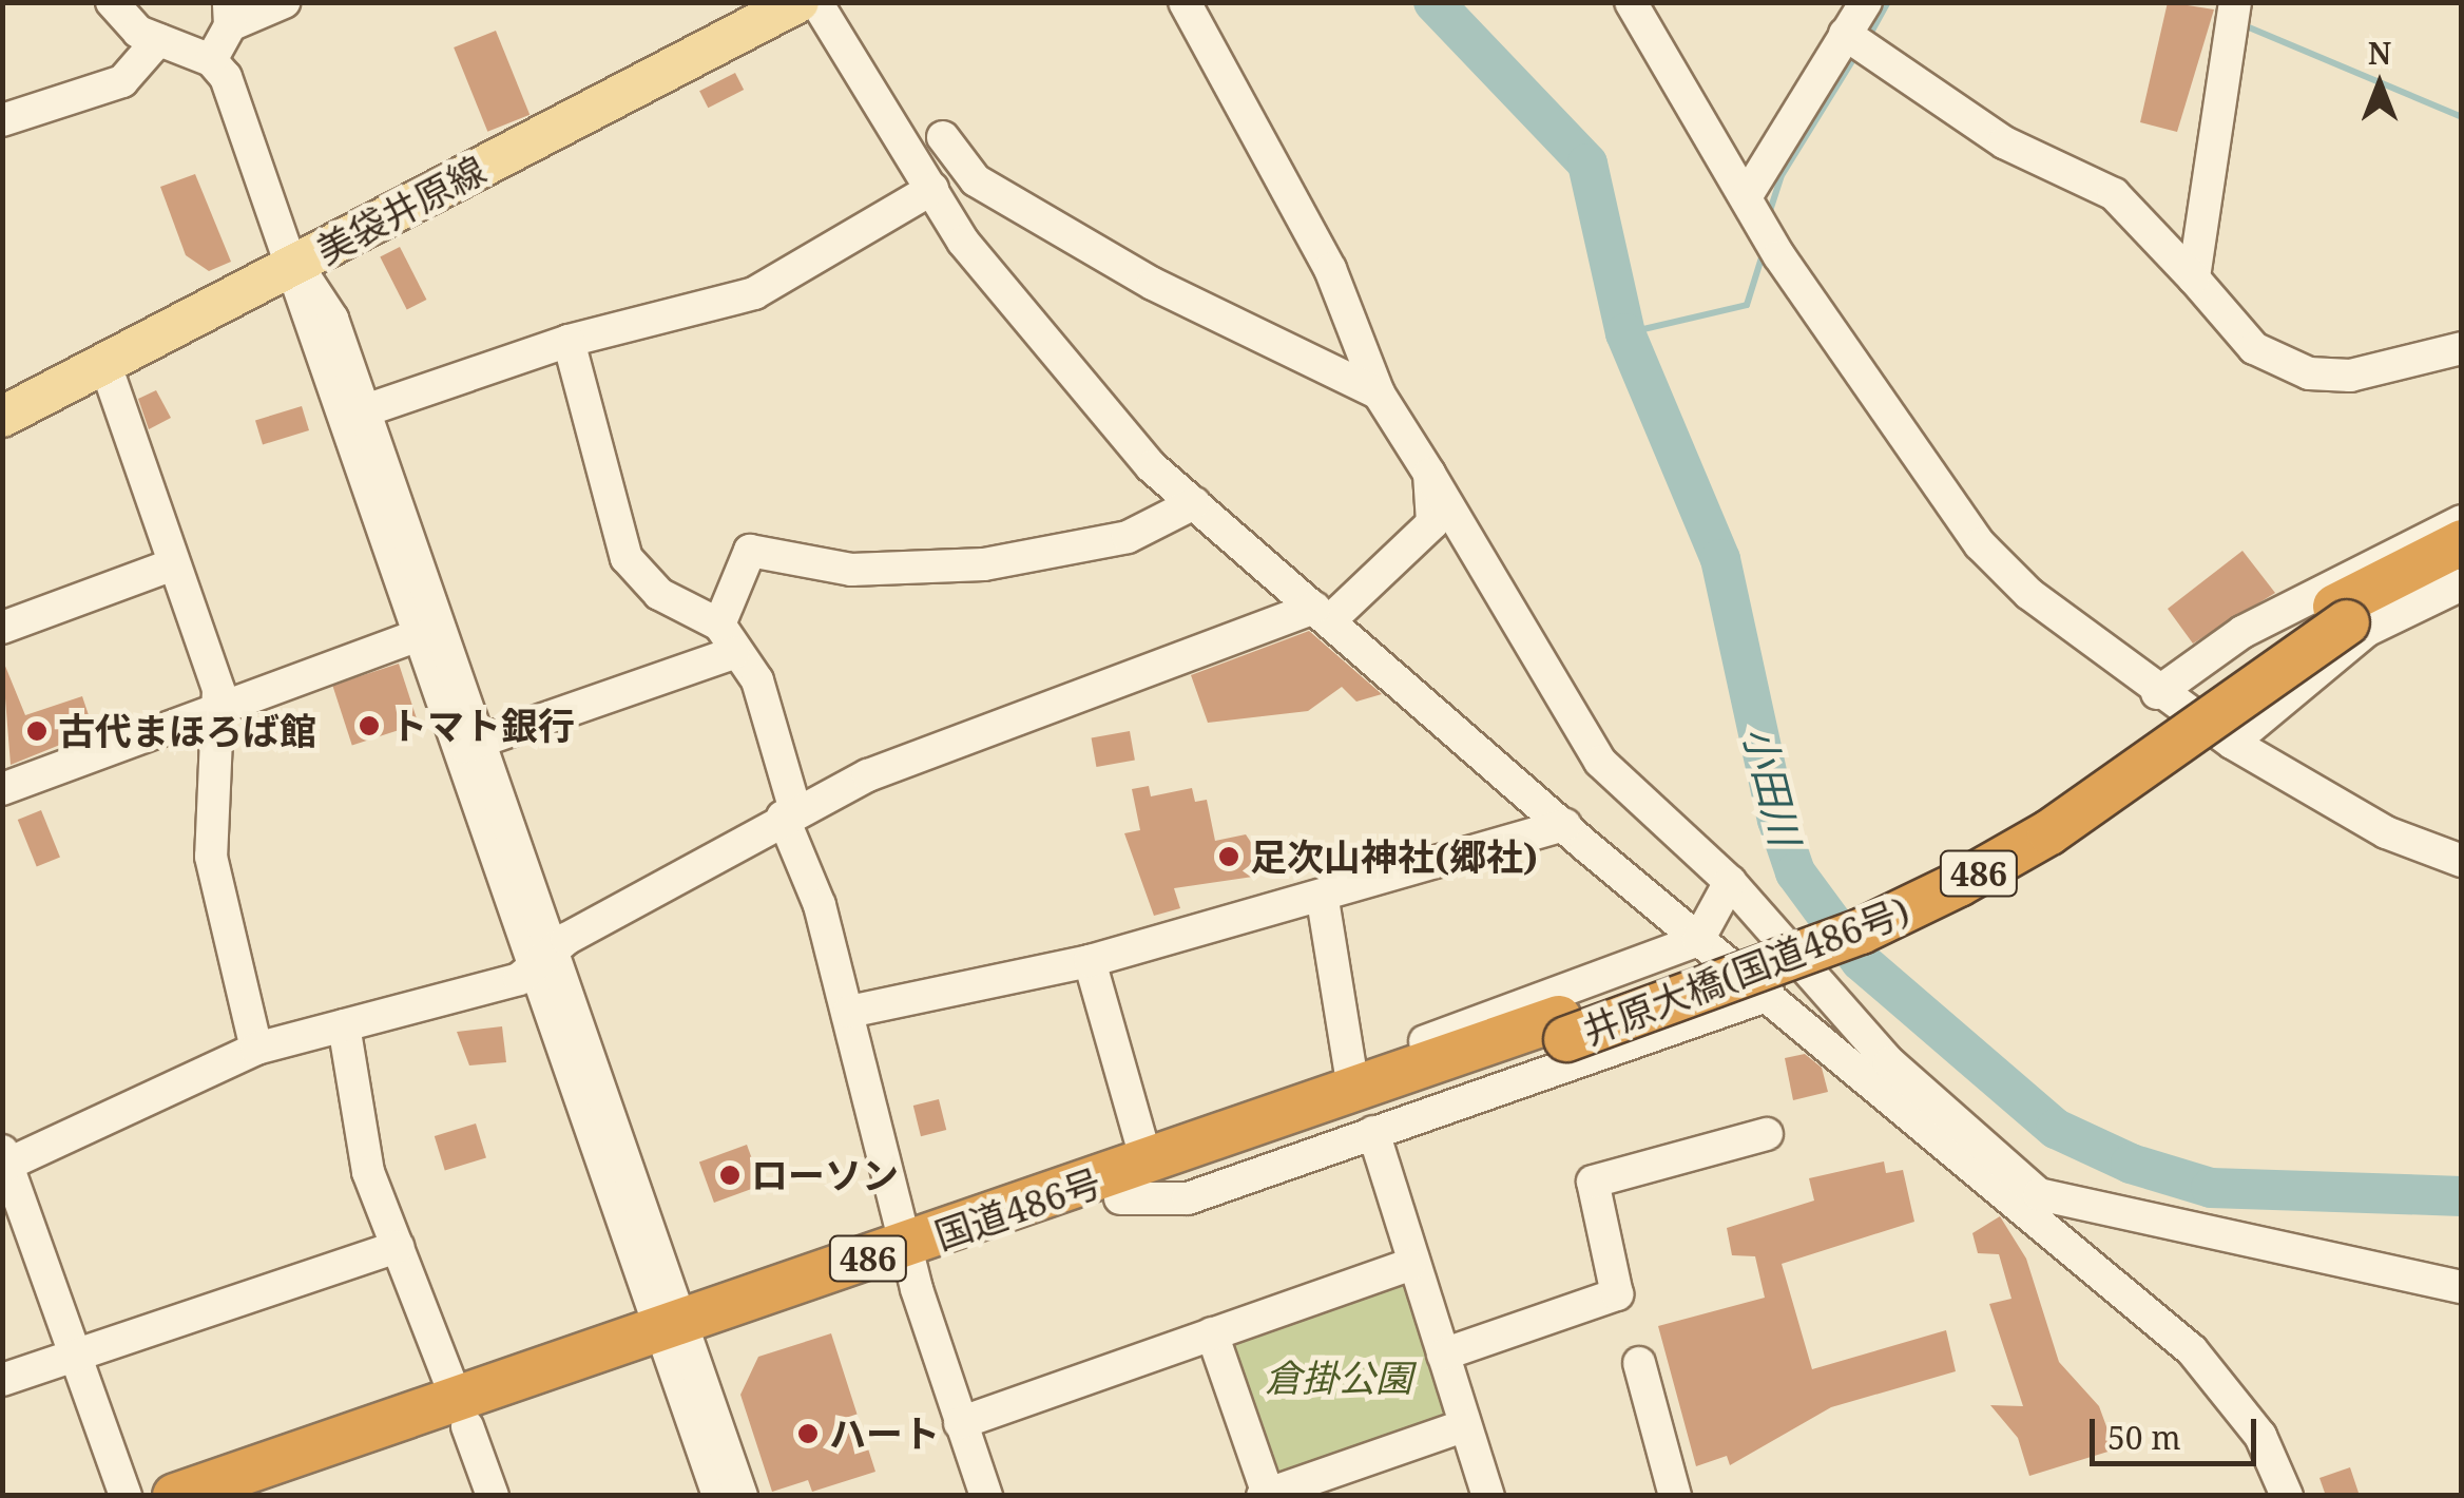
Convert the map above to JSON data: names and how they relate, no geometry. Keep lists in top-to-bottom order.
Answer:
{
  "streets": {
    "highway": ["486", "井原大橋(国道486号)", "国道486号"],
    "main road": ["美袋井原線"]
  },
  "crossings": [
    ["486", "井原大橋(国道486号)"],
    ["井原大橋(国道486号)", "国道486号"]
  ],
  "water": ["小田川"],
  "parks": ["倉掛公園"],
  "places": [
    "トマト銀行",
    "古代まほろば館",
    "足次山神社(郷社)",
    "ローソン",
    "ハート"
  ],
  "scale_bar": "50 m",
  "north": "top"
}
